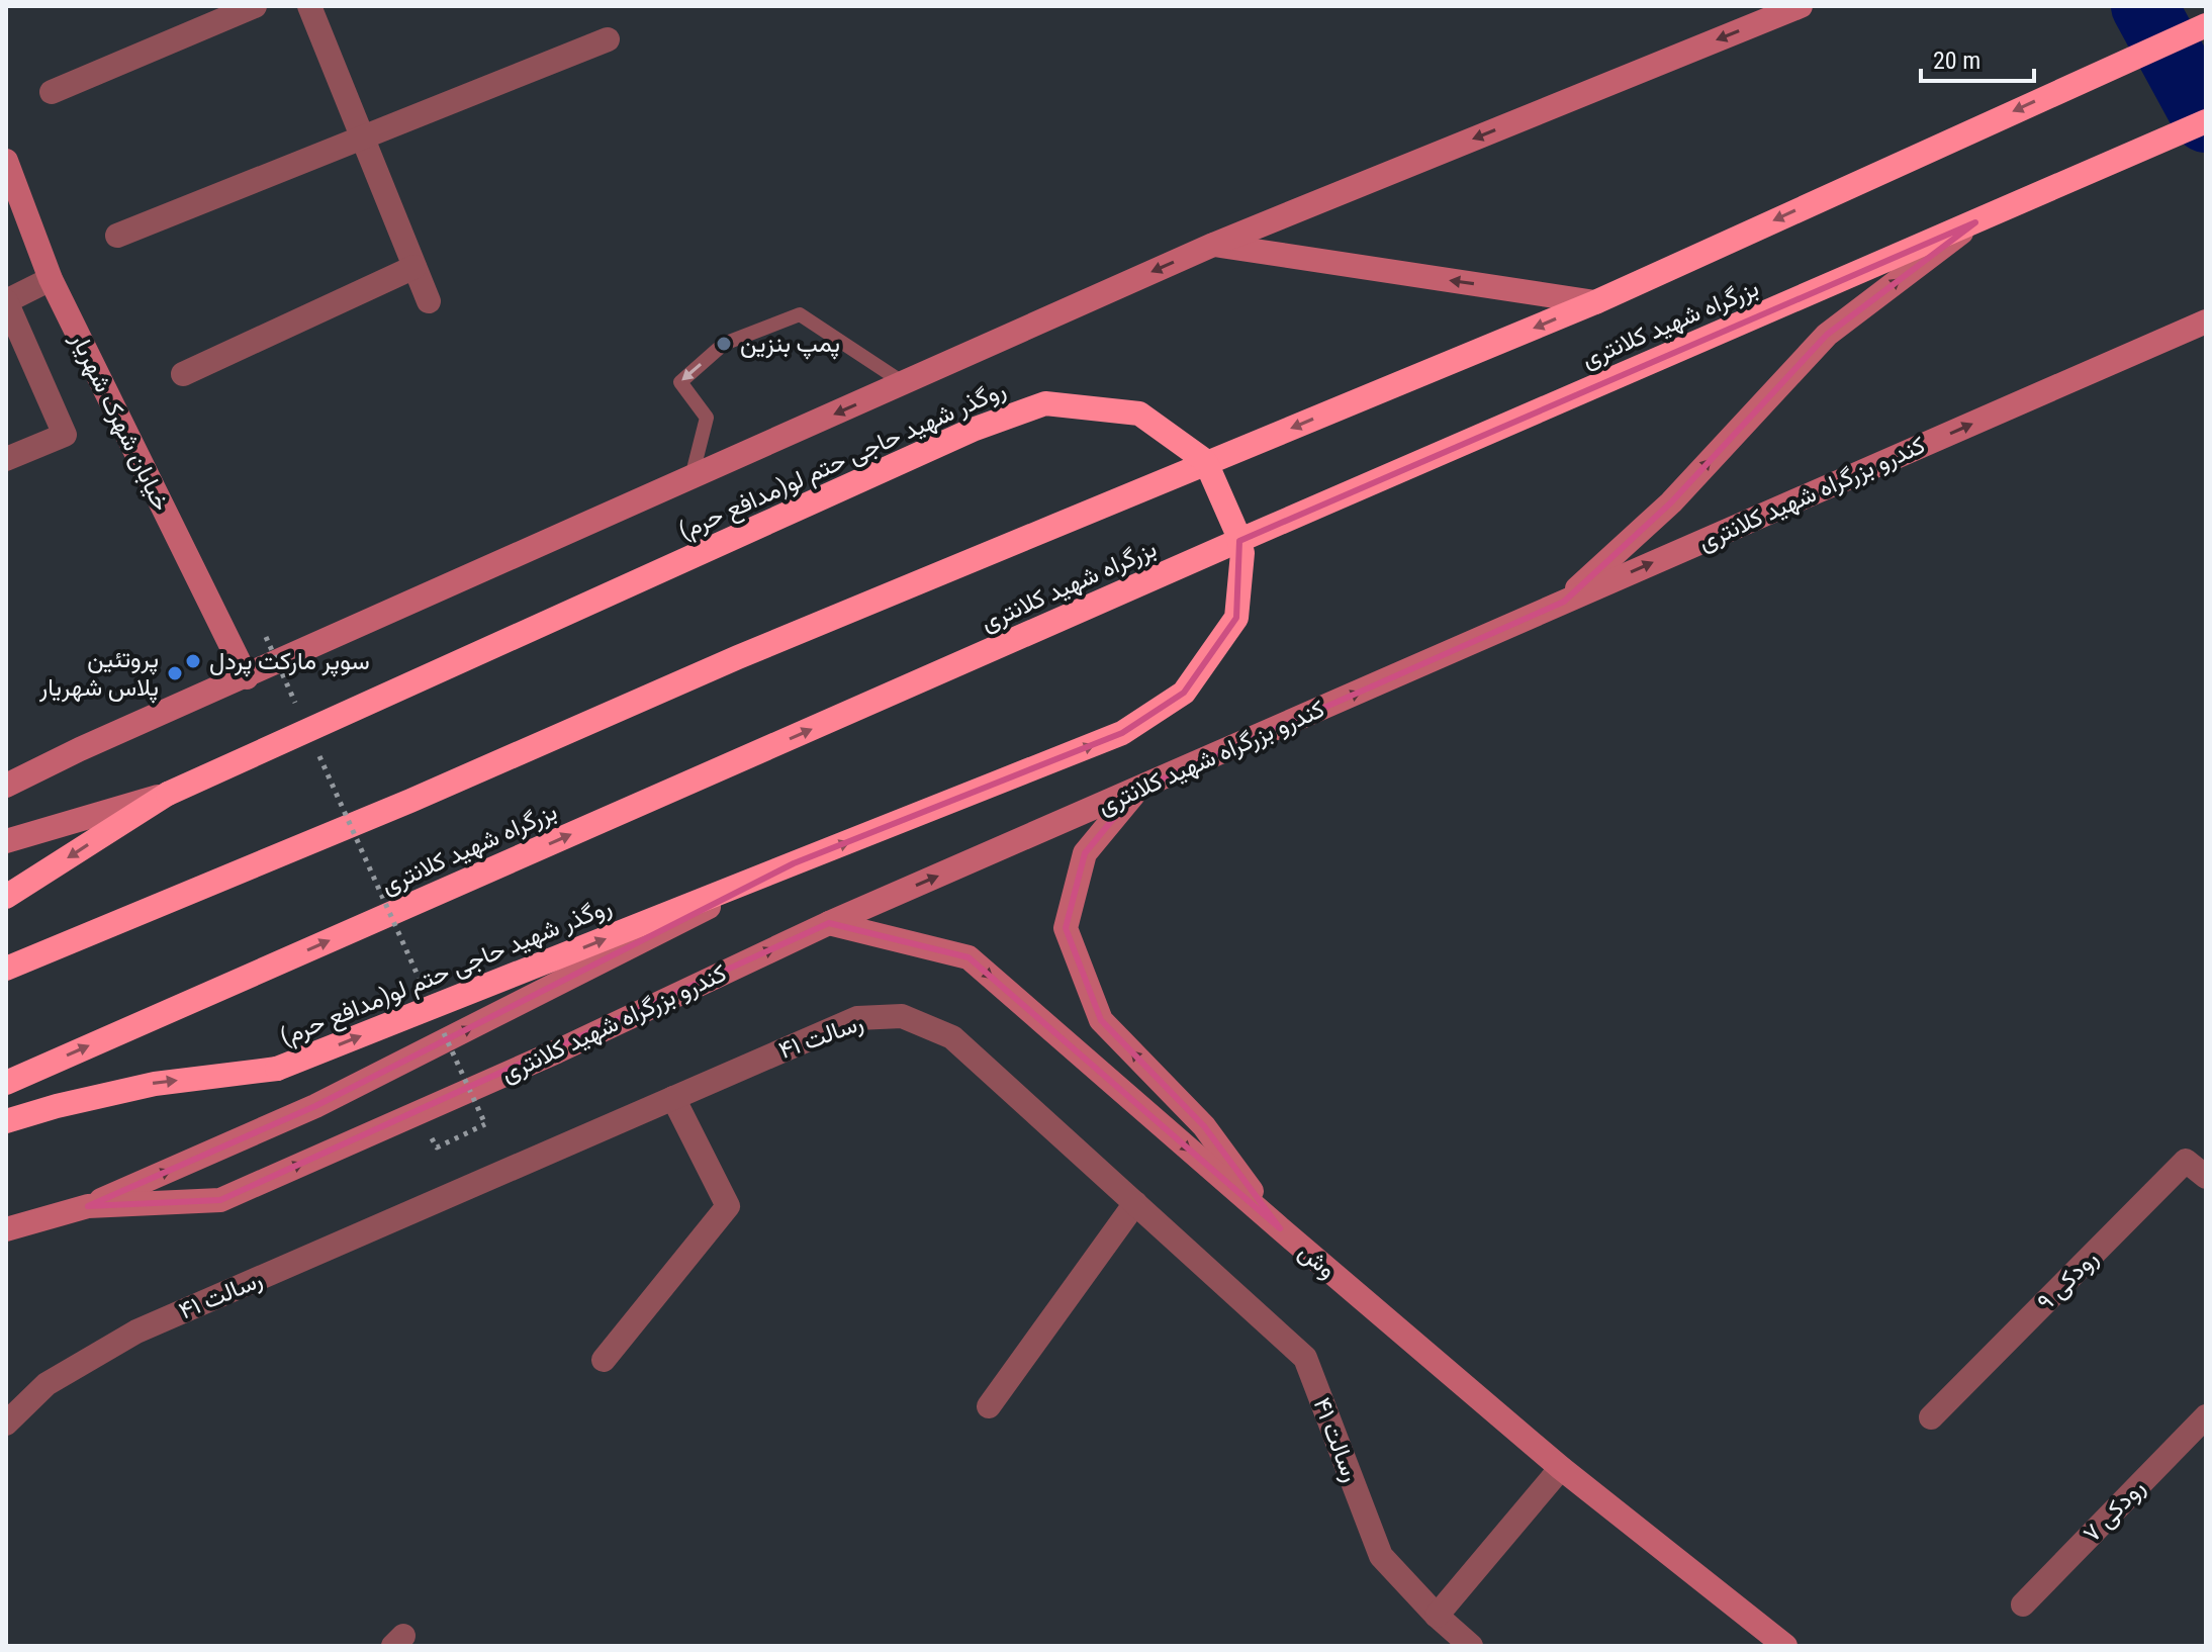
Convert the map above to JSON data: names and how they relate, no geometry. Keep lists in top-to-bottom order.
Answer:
{
  "streets": {
    "highway": ["بزرگراه شهید کلانتری", "روگذر شهید حاجی حتم لو(مدافع حرم)"],
    "main road": ["خیابان شهرک شهریار", "کندرو بزرگراه شهید کلانتری", "وش"],
    "street": ["۴۱ رسالت", "رودکی ۹", "رودکی ۷"]
  },
  "crossings": [
    ["کندرو بزرگراه شهید کلانتری", "وش"]
  ],
  "one_way": ["وش"],
  "places": ["پمپ بنزین", "سوپر مارکت پردل", "پروتئین پلاس شهریار"],
  "scale_bar": "20 m"
}
